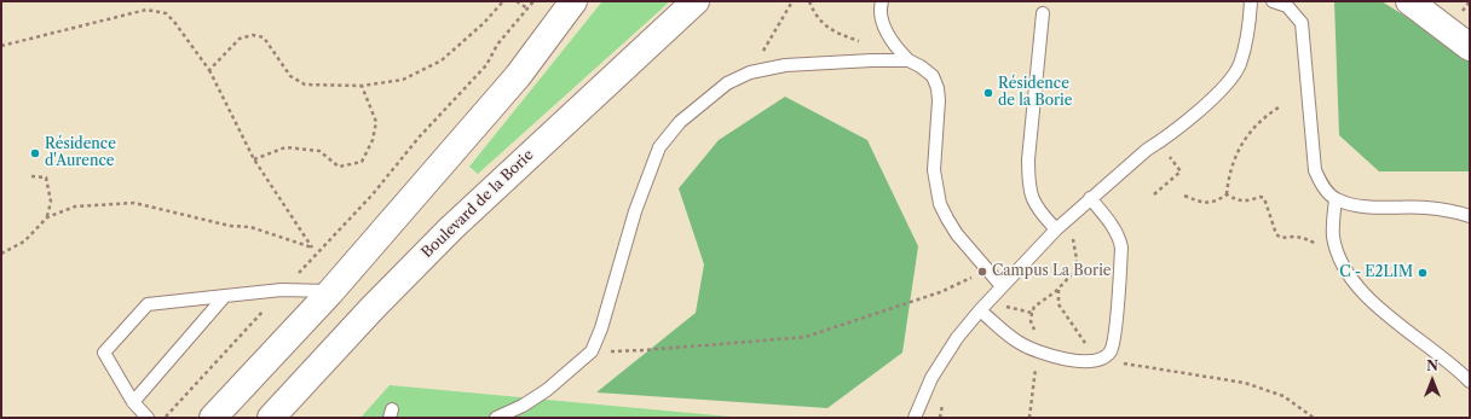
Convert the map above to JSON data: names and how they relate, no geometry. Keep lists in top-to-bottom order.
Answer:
{
  "streets": {
    "main road": ["Boulevard de la Borie"]
  },
  "places": [
    "Résidence de la Borie",
    "Résidence d'Aurence",
    "Campus La Borie",
    "C - E2LIM"
  ],
  "north": "top"
}
